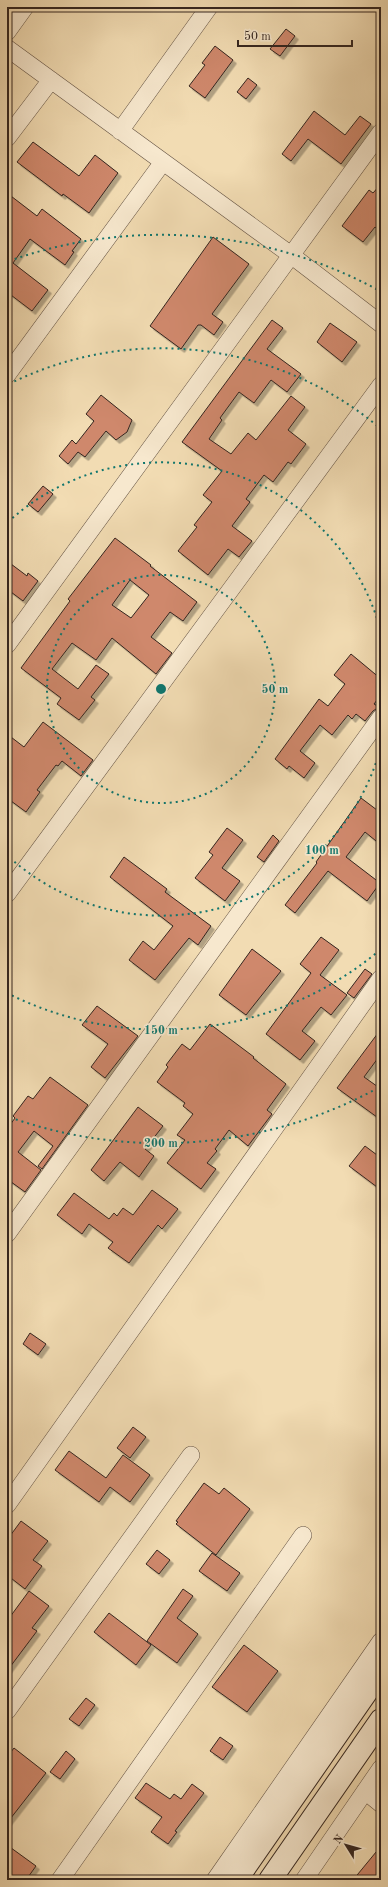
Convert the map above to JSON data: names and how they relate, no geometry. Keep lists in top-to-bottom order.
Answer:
{
  "scale_bar": "50 m",
  "north": "top left",
  "rings": [
    "50 m",
    "100 m",
    "150 m",
    "200 m"
  ]
}
